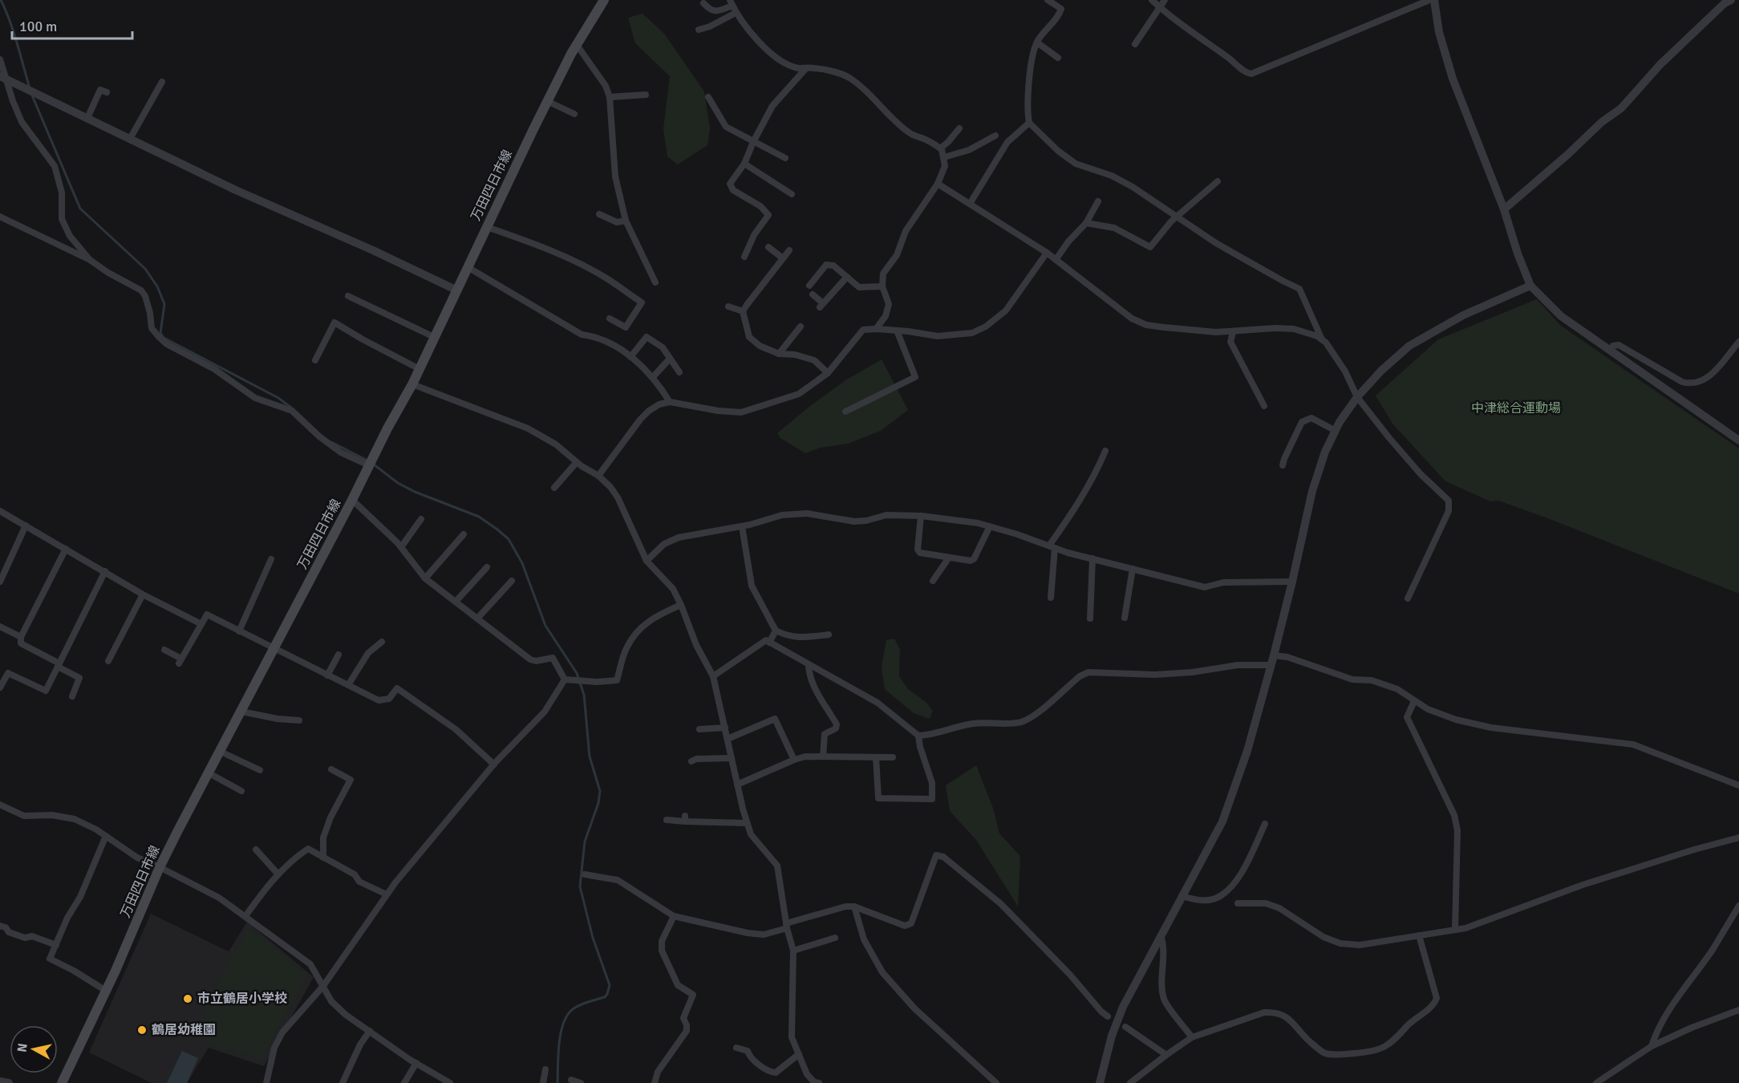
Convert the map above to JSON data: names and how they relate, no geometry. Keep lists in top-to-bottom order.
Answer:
{
  "streets": {
    "main road": ["万田四日市線"]
  },
  "parks": ["中津総合運動場"],
  "places": ["市立鶴居小学校", "鶴居幼稚園"],
  "scale_bar": "100 m",
  "north": "left"
}
